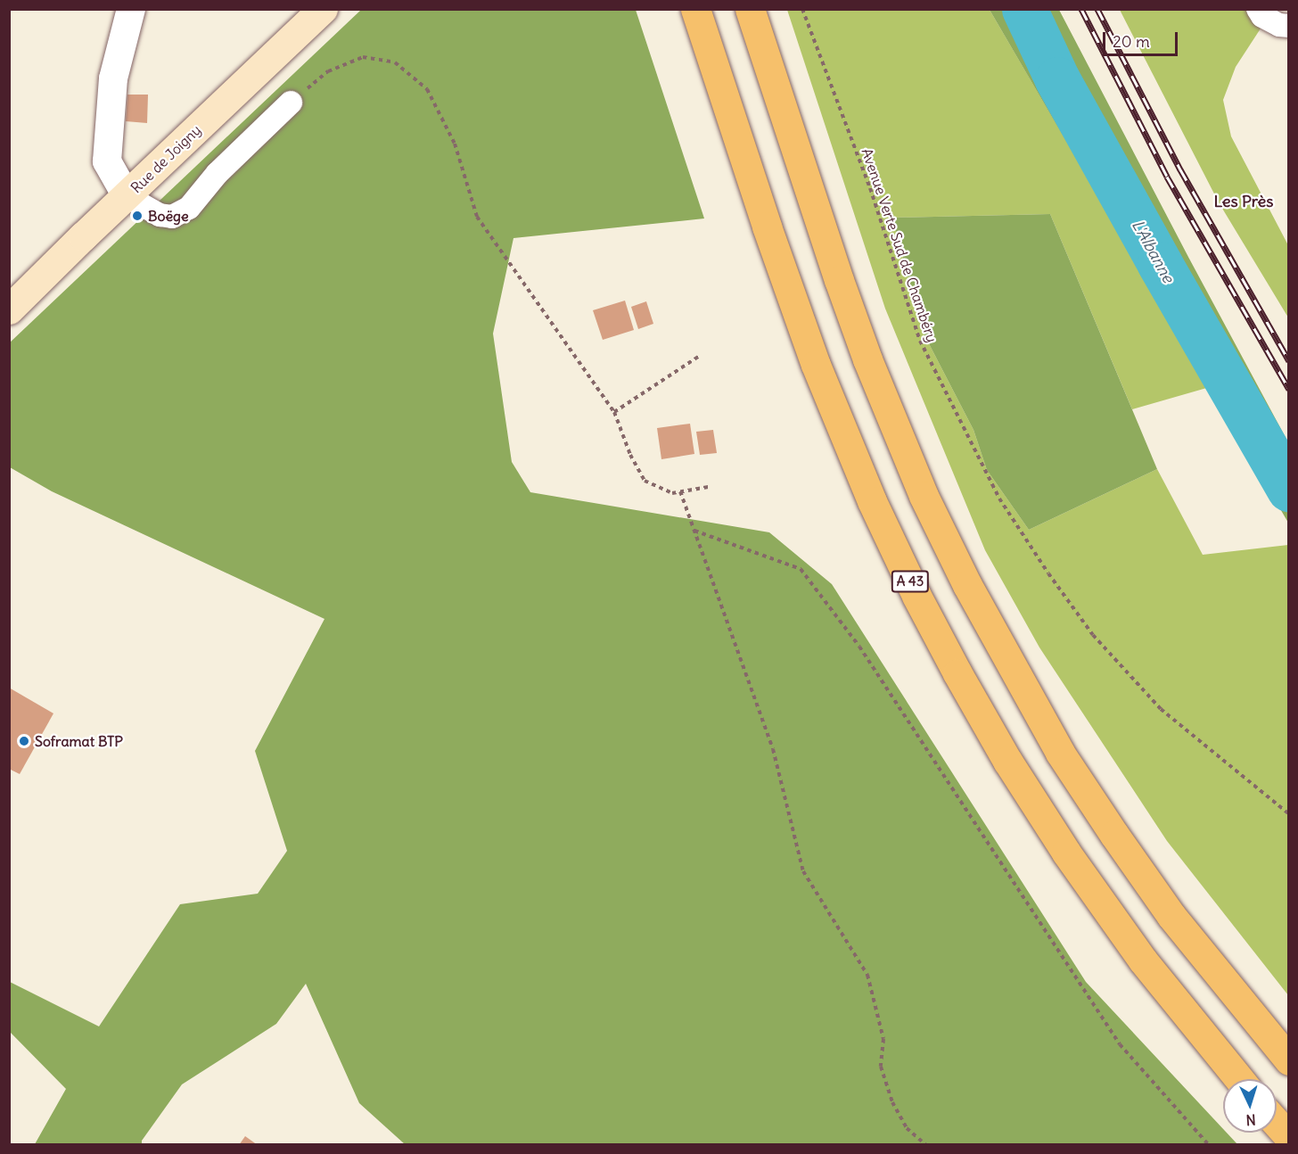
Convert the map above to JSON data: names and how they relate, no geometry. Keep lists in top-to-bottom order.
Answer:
{
  "streets": {
    "highway": ["A 43"],
    "main road": ["Rue de Joigny"],
    "path": ["Avenue Verte Sud de Chambéry"]
  },
  "districts": ["Les Près"],
  "water": ["L'Albanne"],
  "places": ["Boëge", "Soframat BTP"],
  "scale_bar": "20 m",
  "north": "bottom"
}
